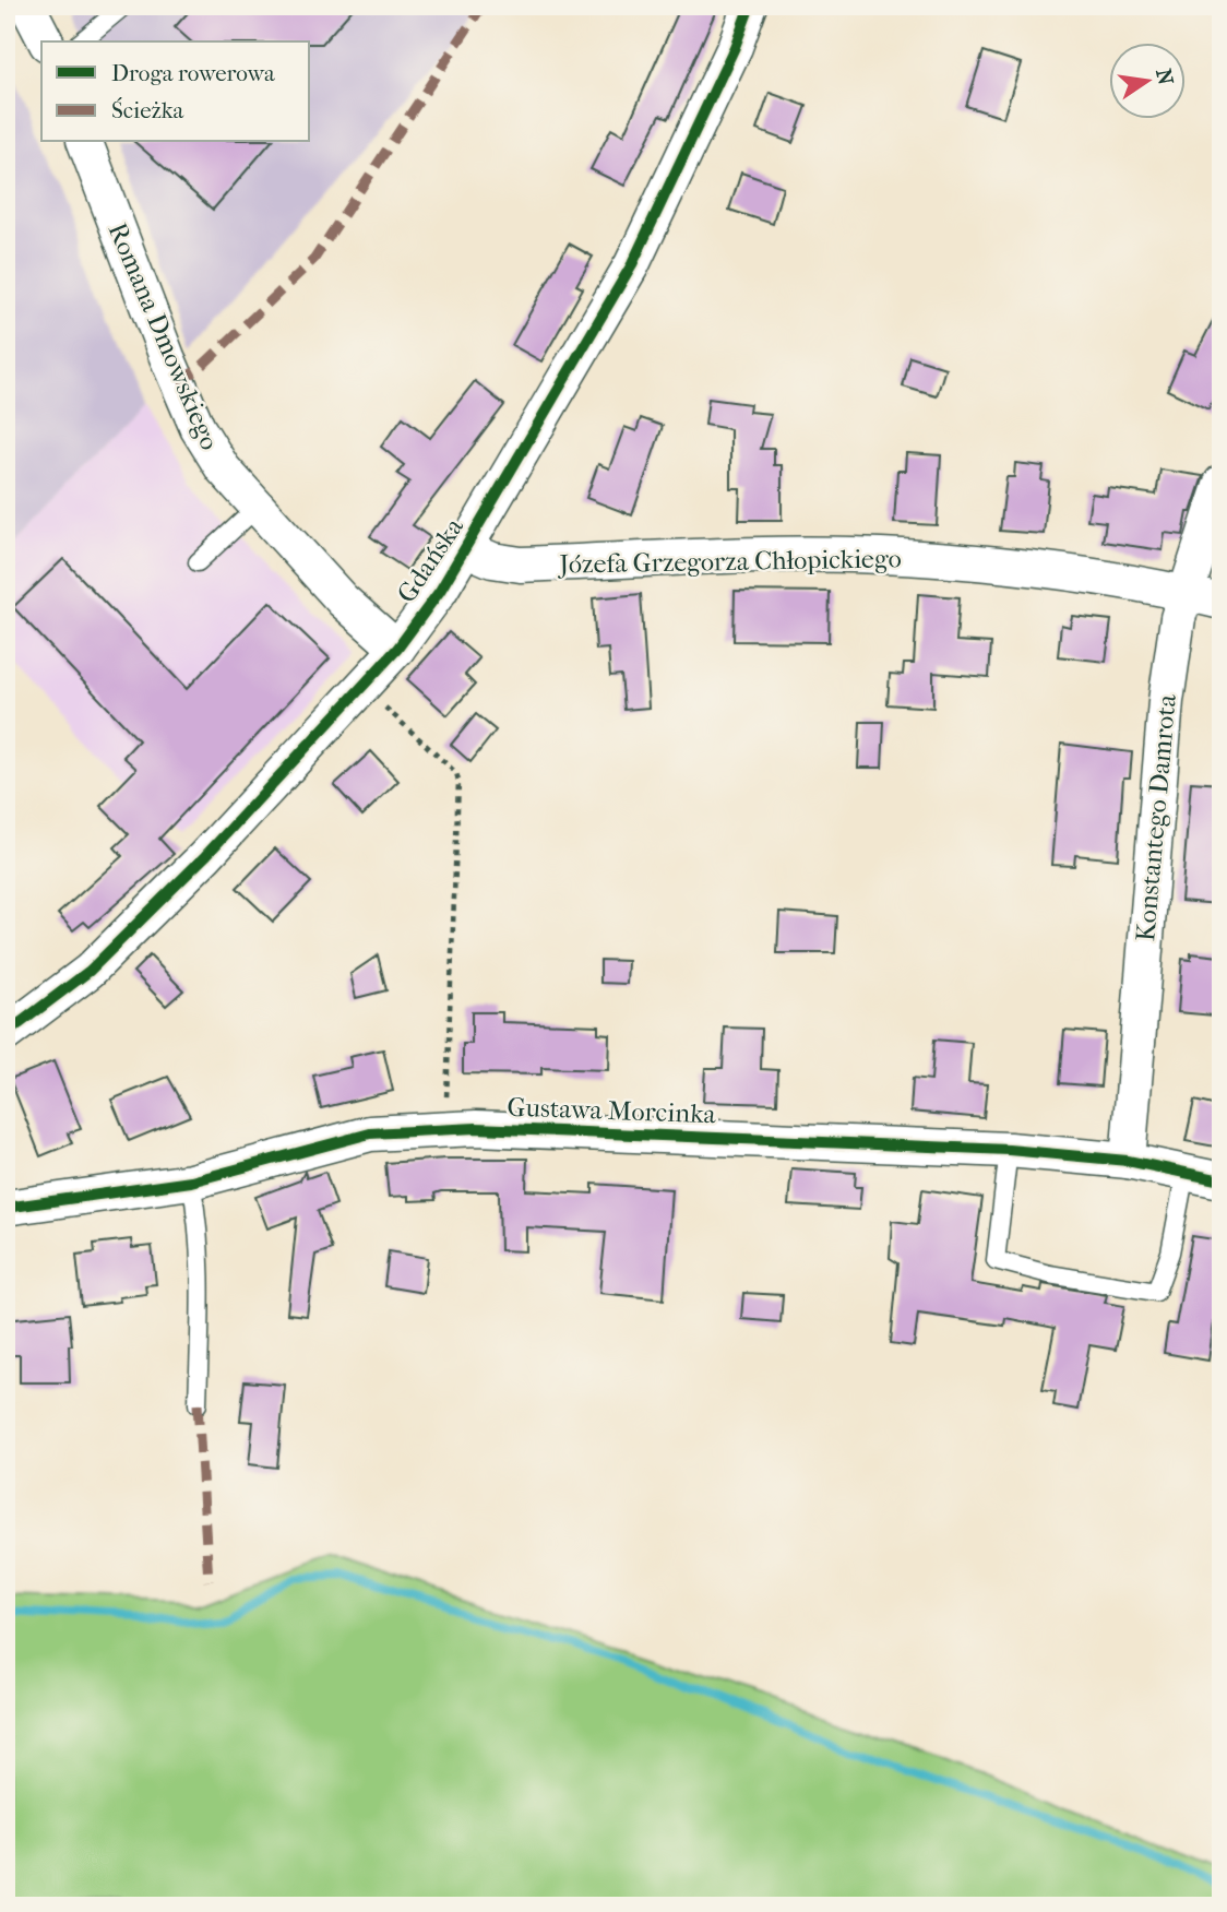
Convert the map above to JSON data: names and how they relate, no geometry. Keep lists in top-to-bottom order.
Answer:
{
  "streets": {
    "street": [
      "Romana Dmowskiego",
      "Gdańska",
      "Józefa Grzegorza Chłopickiego",
      "Konstantego Damrota",
      "Gustawa Morcinka"
    ]
  },
  "crossings": [
    ["Romana Dmowskiego", "Gdańska"],
    ["Gdańska", "Józefa Grzegorza Chłopickiego"],
    ["Józefa Grzegorza Chłopickiego", "Konstantego Damrota"],
    ["Konstantego Damrota", "Gustawa Morcinka"]
  ],
  "legend": ["Droga rowerowa", "Ścieżka"],
  "north": "right"
}
